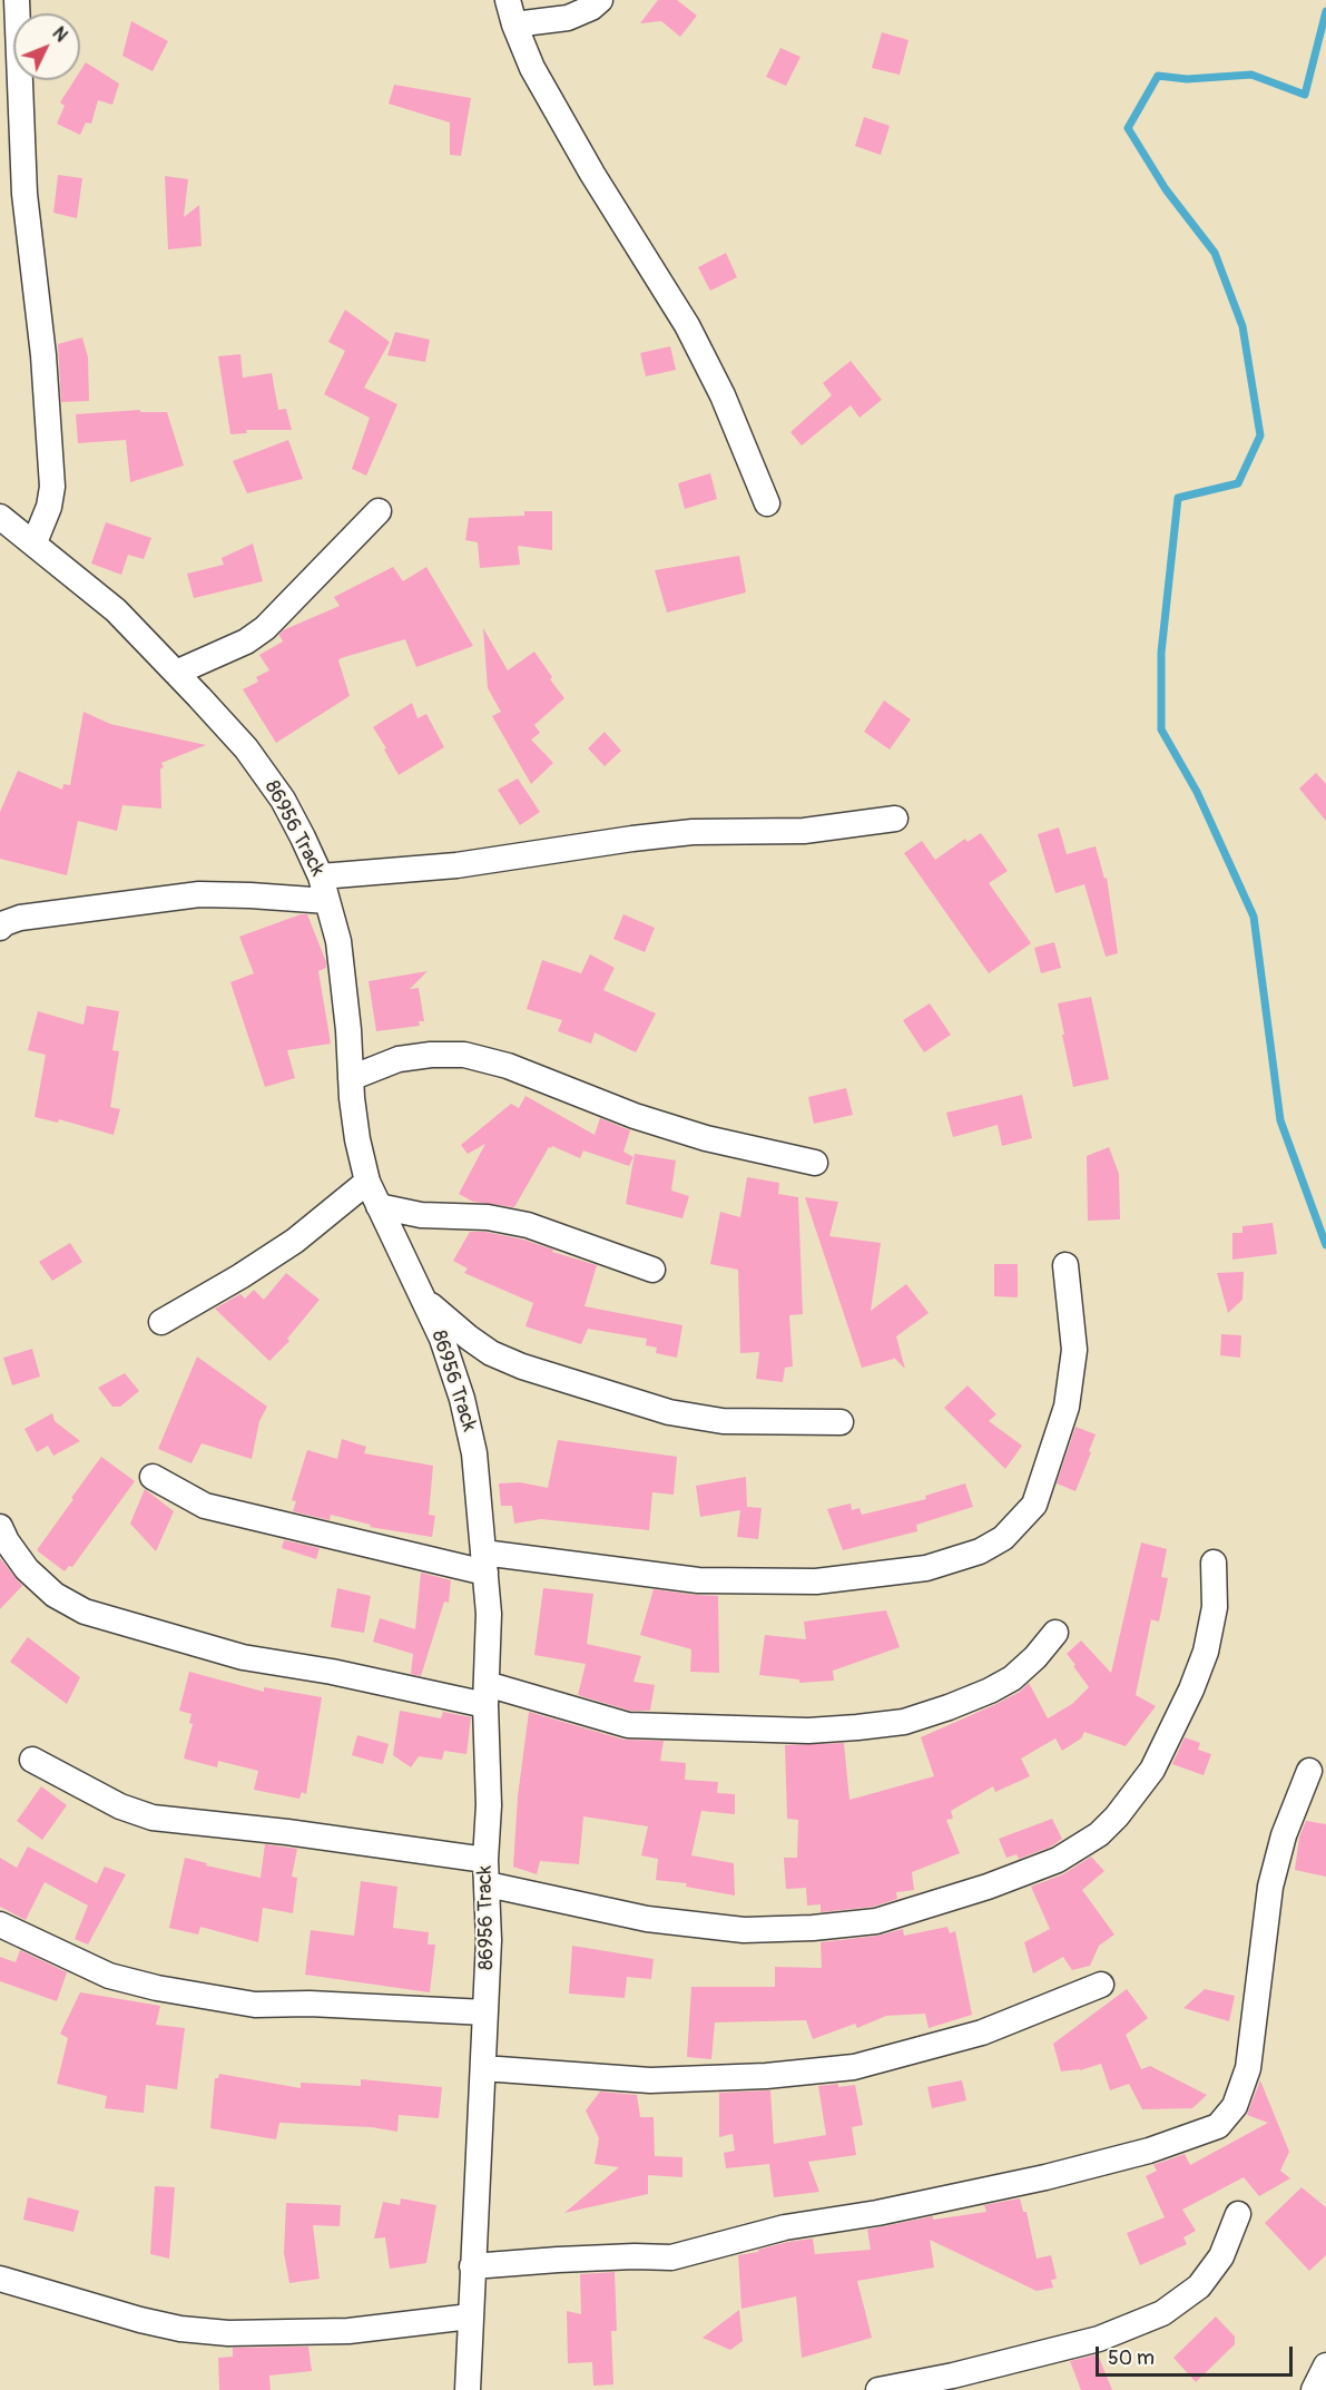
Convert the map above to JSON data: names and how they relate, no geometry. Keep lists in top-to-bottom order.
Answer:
{
  "streets": {
    "street": ["86956 Track"]
  },
  "scale_bar": "50 m",
  "north": "top right"
}
